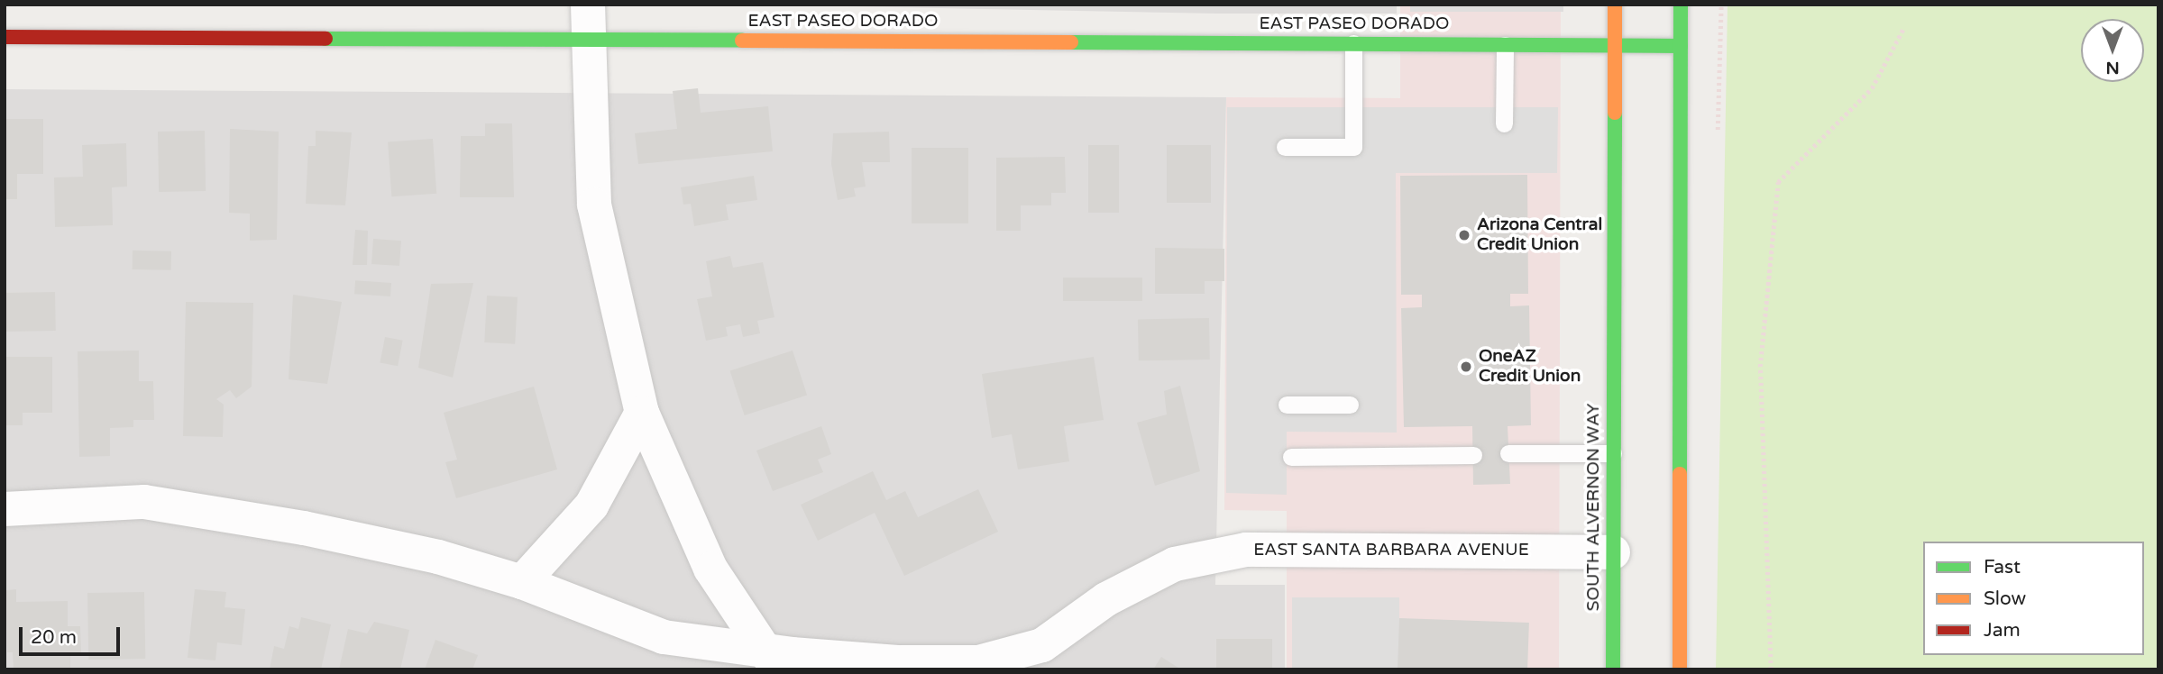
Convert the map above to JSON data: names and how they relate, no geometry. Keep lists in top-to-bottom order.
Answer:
{
  "streets": {
    "street": ["EAST PASEO DORADO", "SOUTH ALVERNON WAY", "EAST SANTA BARBARA AVENUE"]
  },
  "crossings": [
    ["EAST PASEO DORADO", "SOUTH ALVERNON WAY"],
    ["SOUTH ALVERNON WAY", "EAST SANTA BARBARA AVENUE"]
  ],
  "places": ["Arizona Central Credit Union", "OneAZ Credit Union"],
  "legend": ["Fast", "Slow", "Jam"],
  "scale_bar": "20 m",
  "north": "bottom"
}
